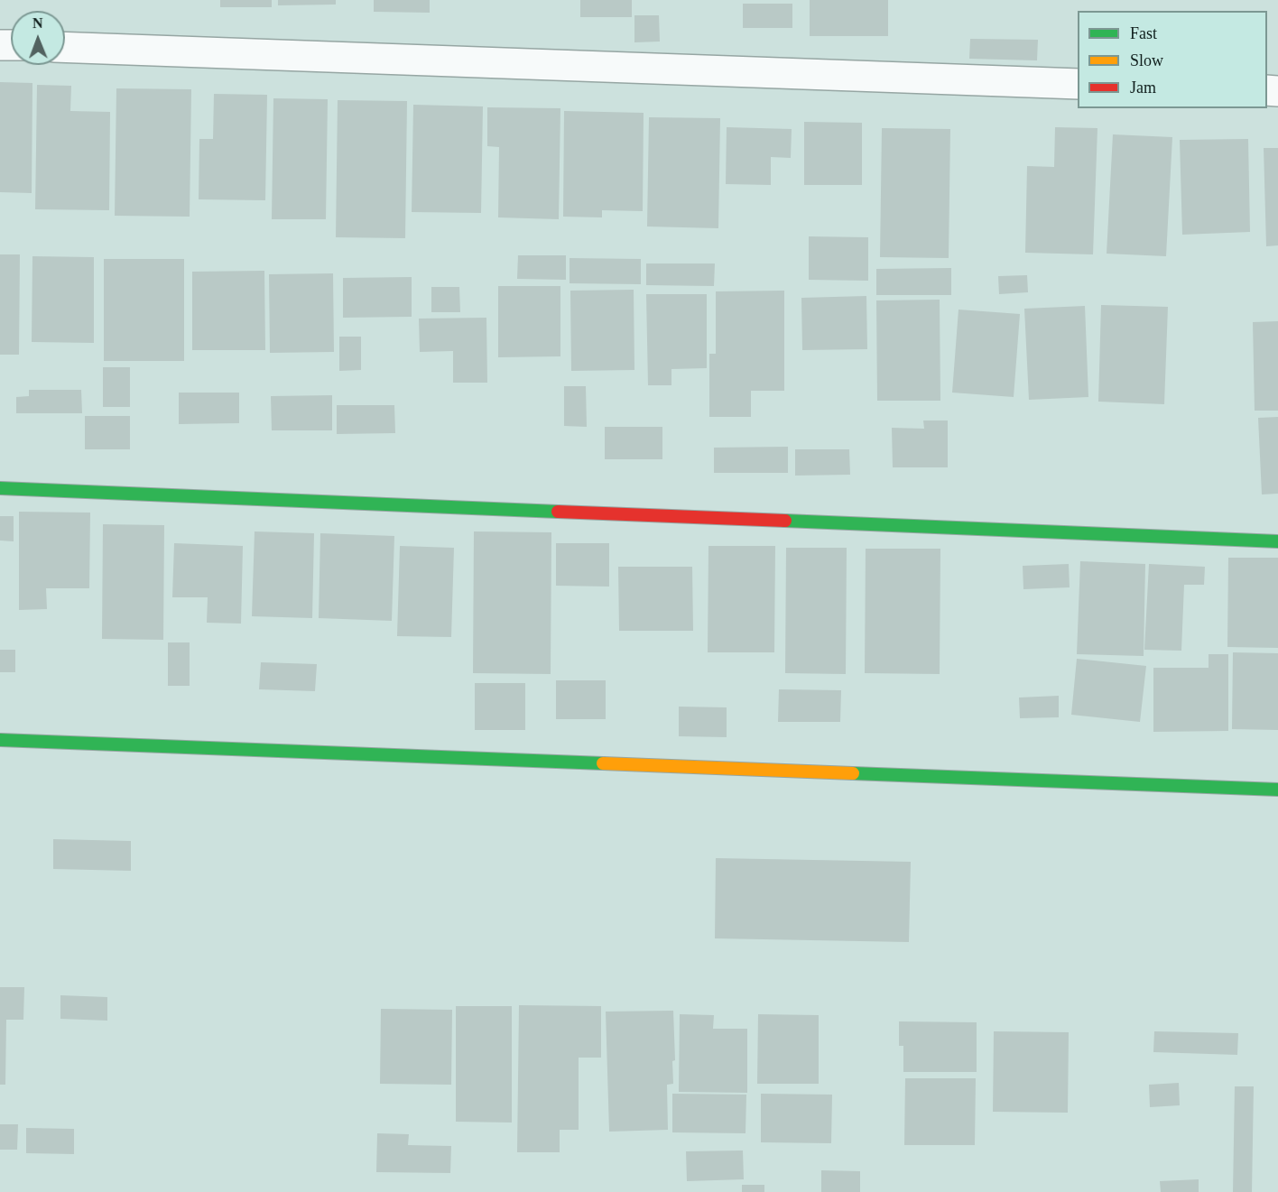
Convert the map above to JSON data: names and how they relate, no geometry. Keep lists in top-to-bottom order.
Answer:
{
  "legend": ["Fast", "Slow", "Jam"],
  "north": "top"
}
